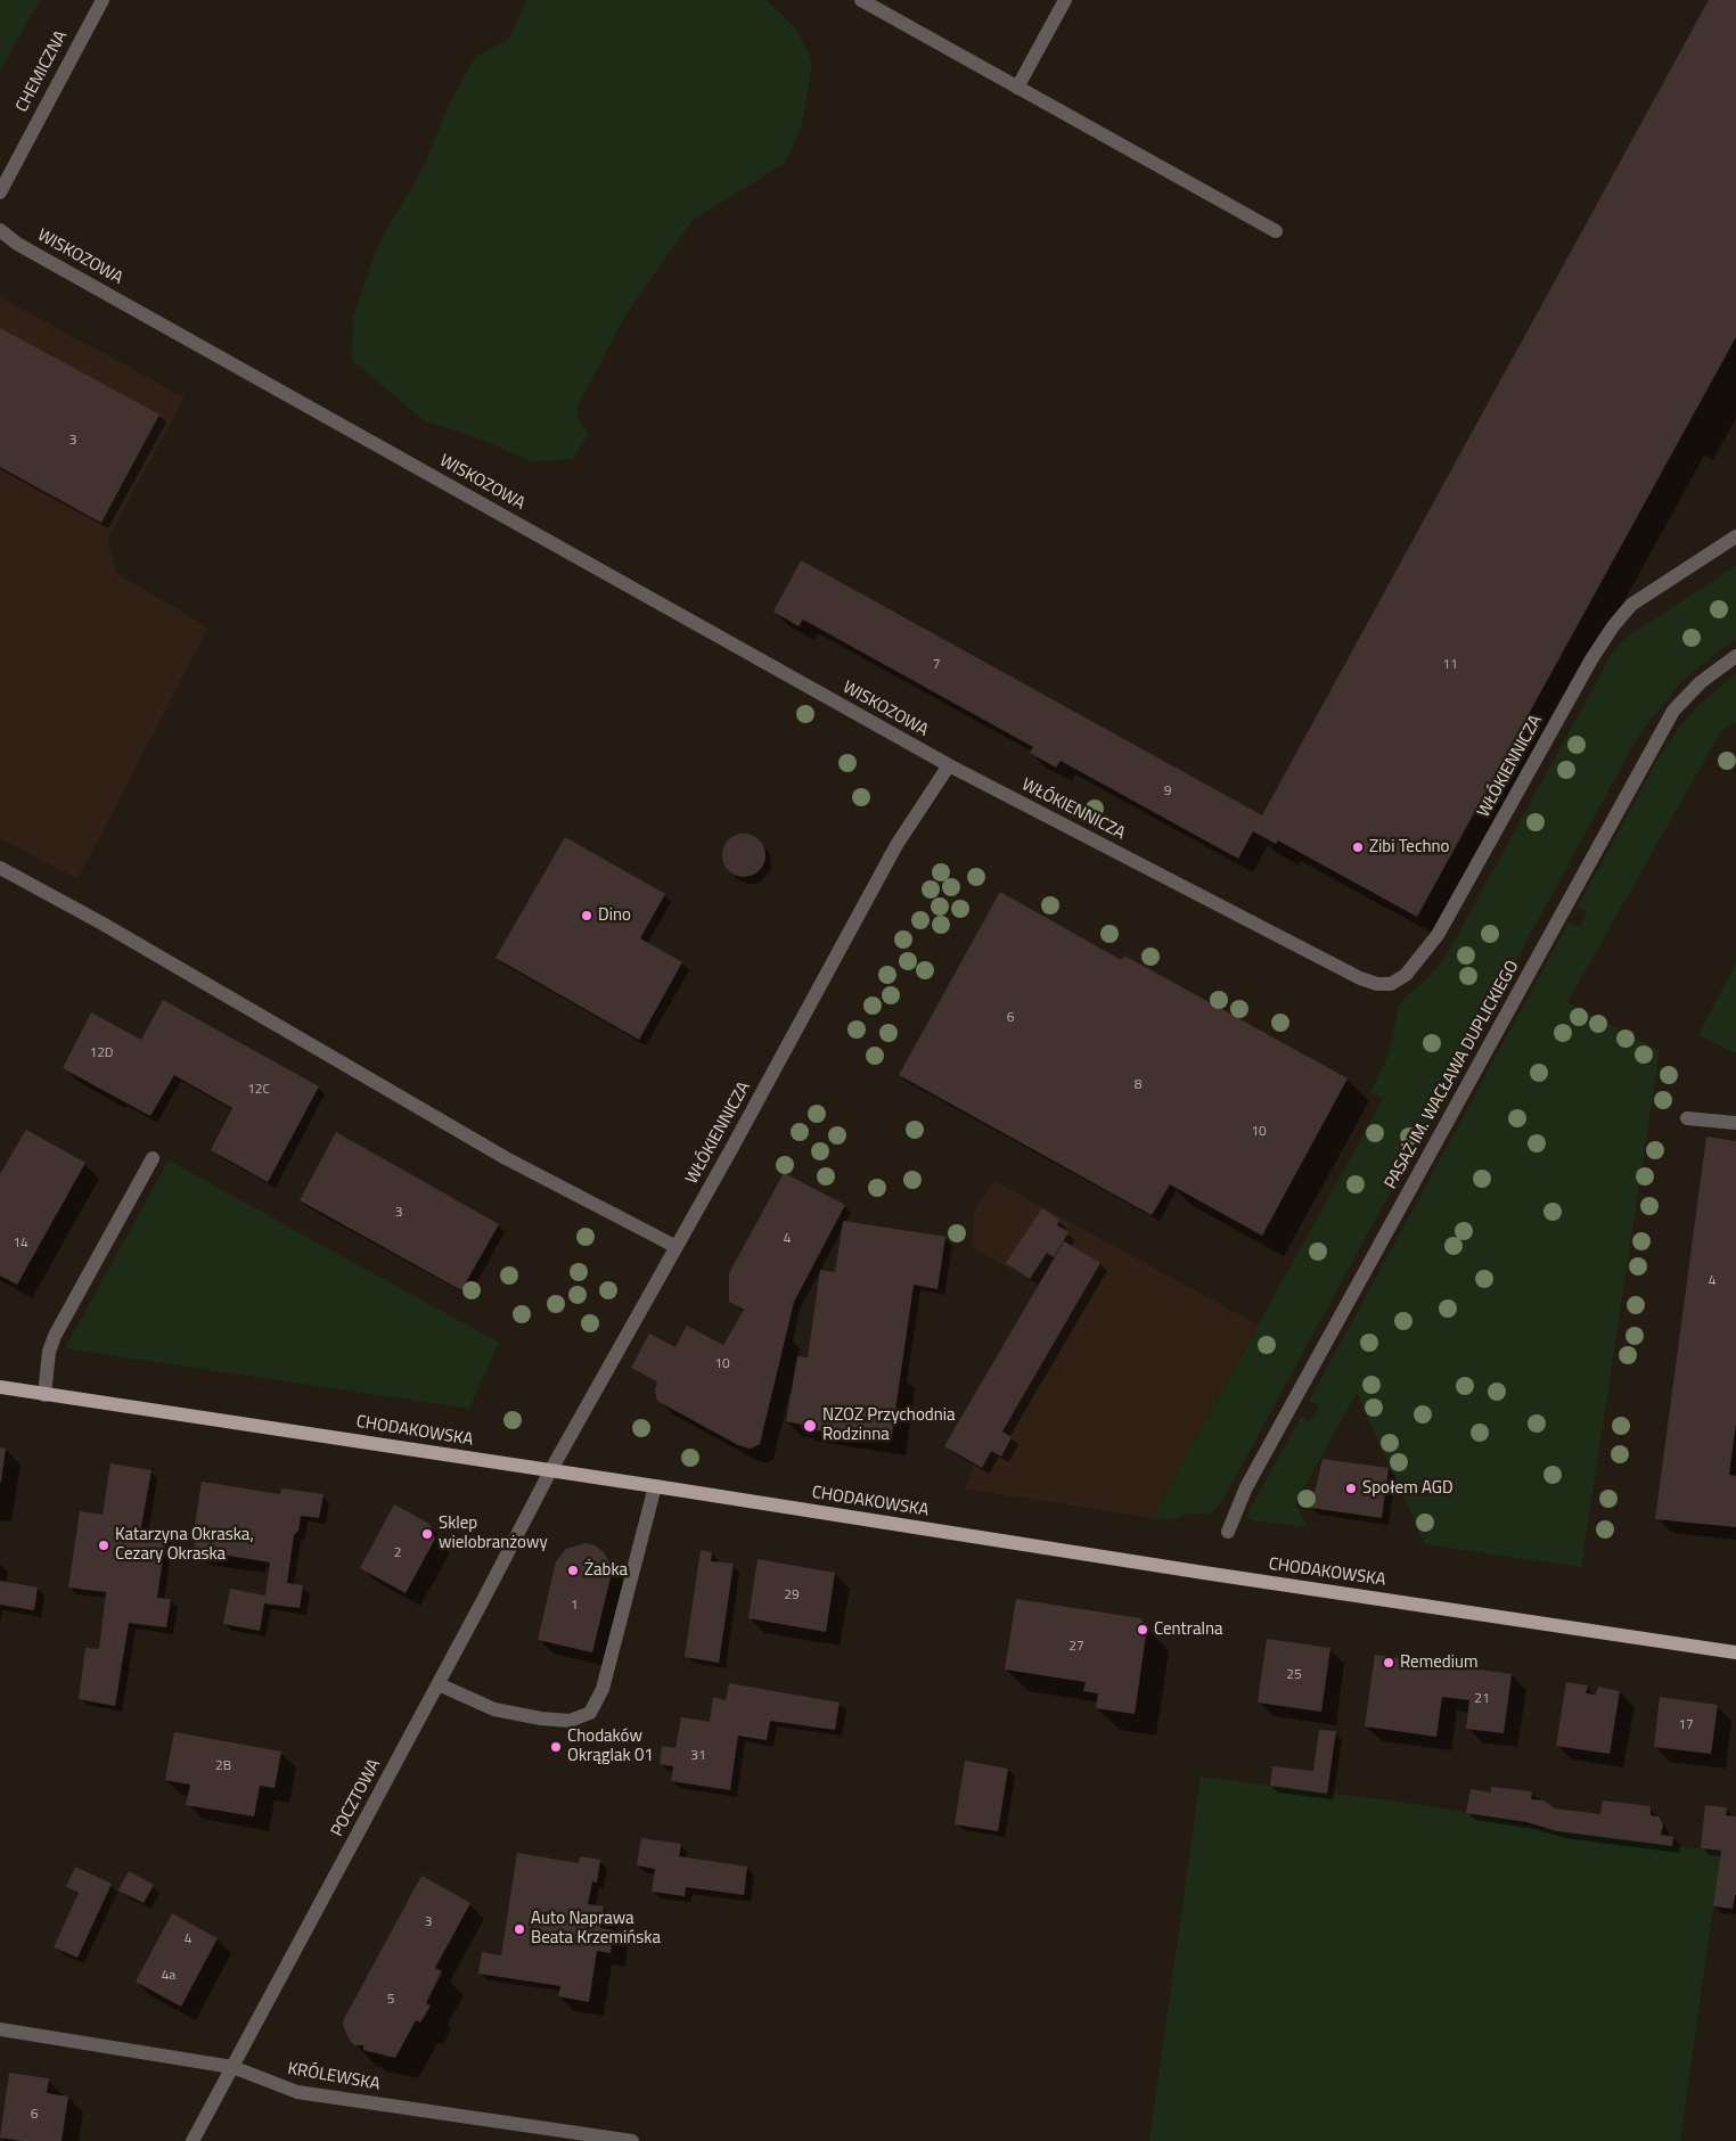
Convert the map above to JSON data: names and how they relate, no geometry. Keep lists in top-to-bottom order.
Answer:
{
  "streets": {
    "main road": ["CHODAKOWSKA"],
    "street": [
      "CHEMICZNA",
      "WISKOZOWA",
      "WŁÓKIENNICZA",
      "PASAŻ IM. WACŁAWA DUPLICKIEGO",
      "POCZTOWA",
      "KRÓLEWSKA"
    ]
  },
  "crossings": [
    ["WISKOZOWA", "WŁÓKIENNICZA"],
    ["WŁÓKIENNICZA", "CHODAKOWSKA"],
    ["WŁÓKIENNICZA", "POCZTOWA"],
    ["CHODAKOWSKA", "POCZTOWA"],
    ["POCZTOWA", "KRÓLEWSKA"]
  ],
  "places": [
    "Zibi Techno",
    "Dino",
    "NZOZ Przychodnia Rodzinna",
    "Społem AGD",
    "Sklep wielobranżowy",
    "Katarzyna Okraska, Cezary Okraska",
    "Żabka",
    "Centralna",
    "Remedium",
    "Chodaków Okrąglak 01",
    "Auto Naprawa Beata Krzemińska"
  ],
  "house_numbers": [
    "3",
    "7",
    "11",
    "9",
    "6",
    "12D",
    "8",
    "12C",
    "10",
    "3",
    "4",
    "14",
    "4",
    "10",
    "2",
    "29",
    "1",
    "27",
    "25",
    "21",
    "17",
    "31",
    "2B",
    "3",
    "4",
    "4a",
    "5",
    "6"
  ]
}
